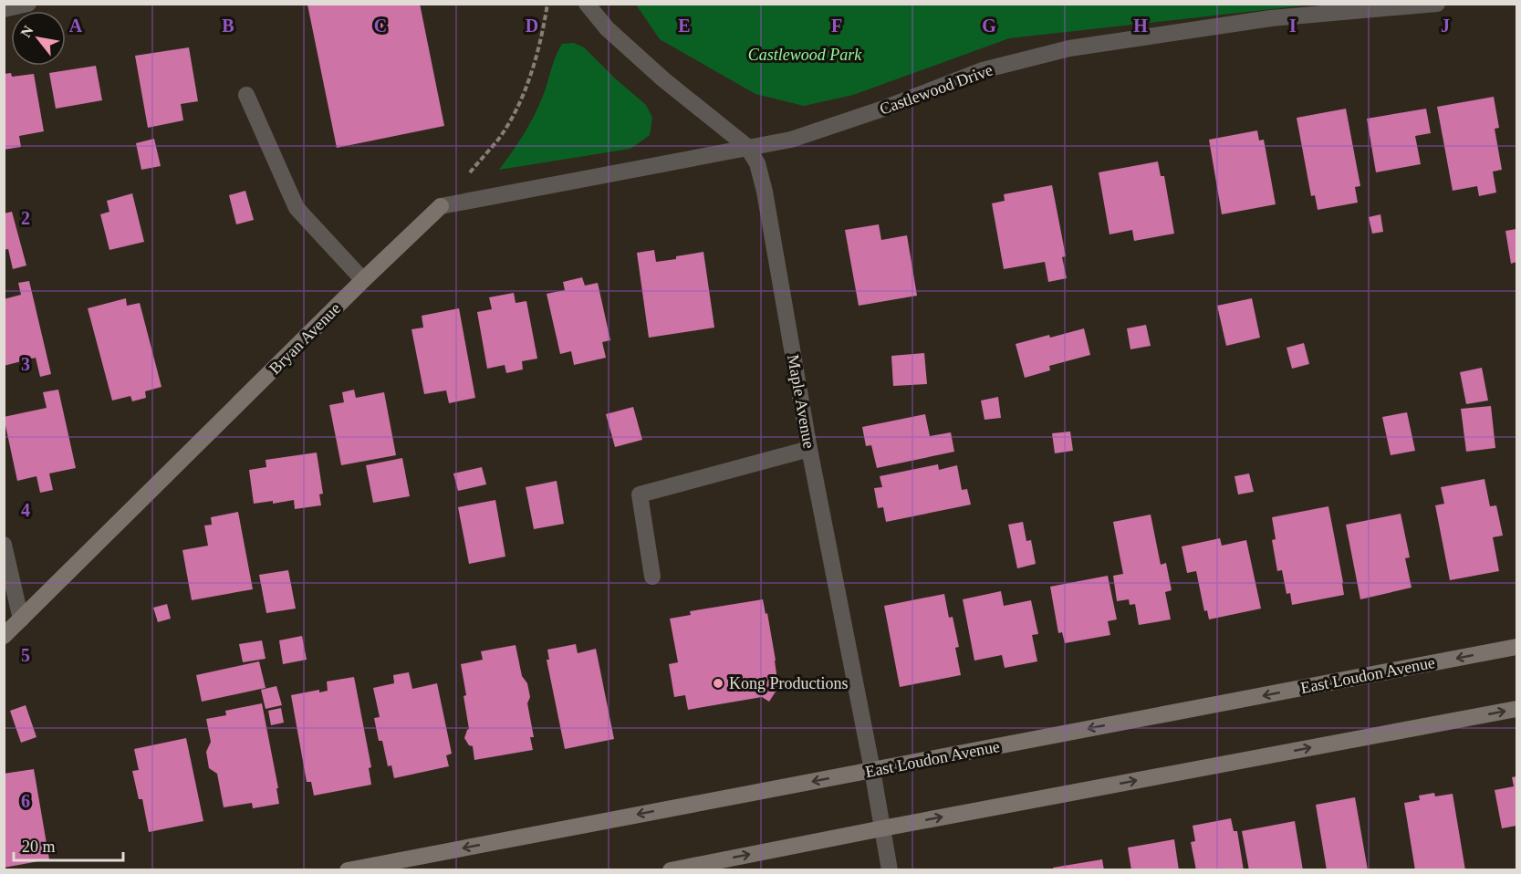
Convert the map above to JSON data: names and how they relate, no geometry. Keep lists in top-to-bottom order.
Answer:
{
  "streets": {
    "main road": ["Bryan Avenue", "East Loudon Avenue"],
    "street": ["Castlewood Drive", "Maple Avenue"]
  },
  "crossings": [
    ["Castlewood Drive", "Bryan Avenue"],
    ["Castlewood Drive", "Maple Avenue"],
    ["Maple Avenue", "East Loudon Avenue"]
  ],
  "parks": ["Castlewood Park"],
  "places": ["Kong Productions"],
  "scale_bar": "20 m",
  "north": "top left",
  "grid": {
    "columns": [
      "A",
      "B",
      "C",
      "D",
      "E",
      "F",
      "G",
      "H",
      "I",
      "J"
    ],
    "rows": [
      "2",
      "3",
      "4",
      "5",
      "6"
    ]
  }
}
